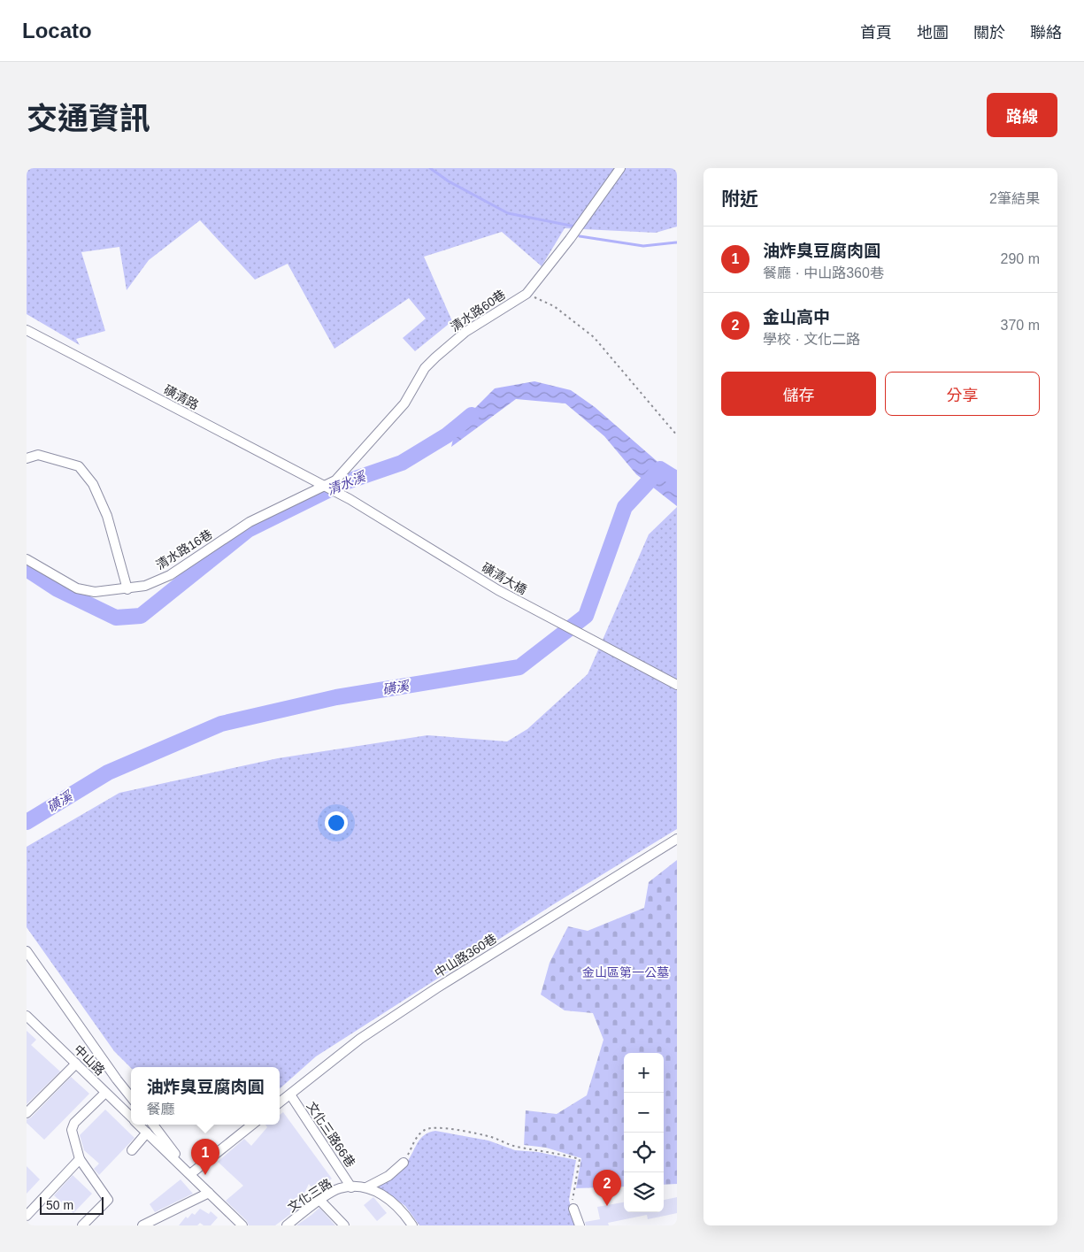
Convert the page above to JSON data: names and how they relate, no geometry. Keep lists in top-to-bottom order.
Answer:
{
  "streets": {
    "street": [
      "清水路60巷",
      "磺清路",
      "清水路16巷",
      "磺清大橋",
      "中山路360巷",
      "中山路",
      "文化三路66巷",
      "文化三路"
    ]
  },
  "crossings": [
    ["清水路60巷", "磺清路"],
    ["清水路60巷", "清水路16巷"],
    ["清水路60巷", "磺清大橋"],
    ["磺清路", "清水路16巷"],
    ["磺清路", "磺清大橋"],
    ["清水路16巷", "磺清大橋"],
    ["中山路360巷", "文化三路66巷"],
    ["文化三路66巷", "文化三路"]
  ],
  "water": ["清水溪", "磺溪"],
  "parks": ["金山區第一公墓"],
  "scale_bar": "50 m",
  "page": {
    "header": "Locato",
    "nav": [
      "首頁",
      "地圖",
      "關於",
      "聯絡"
    ],
    "title": "交通資訊",
    "buttons": [
      "路線",
      ["儲存", "分享"]
    ],
    "heading": ["附近", "2筆結果"],
    "list": [
      {
        "mark": "1",
        "name": "油炸臭豆腐肉圓",
        "note": "餐廳 · 中山路360巷",
        "value": "290 m"
      },
      {
        "mark": "2",
        "name": "金山高中",
        "note": "學校 · 文化二路",
        "value": "370 m"
      }
    ],
    "map_buttons": ["+", "−"],
    "popup": ["油炸臭豆腐肉圓", "餐廳"],
    "pins": ["1", "2"],
    "scale": "50 m"
  }
}
